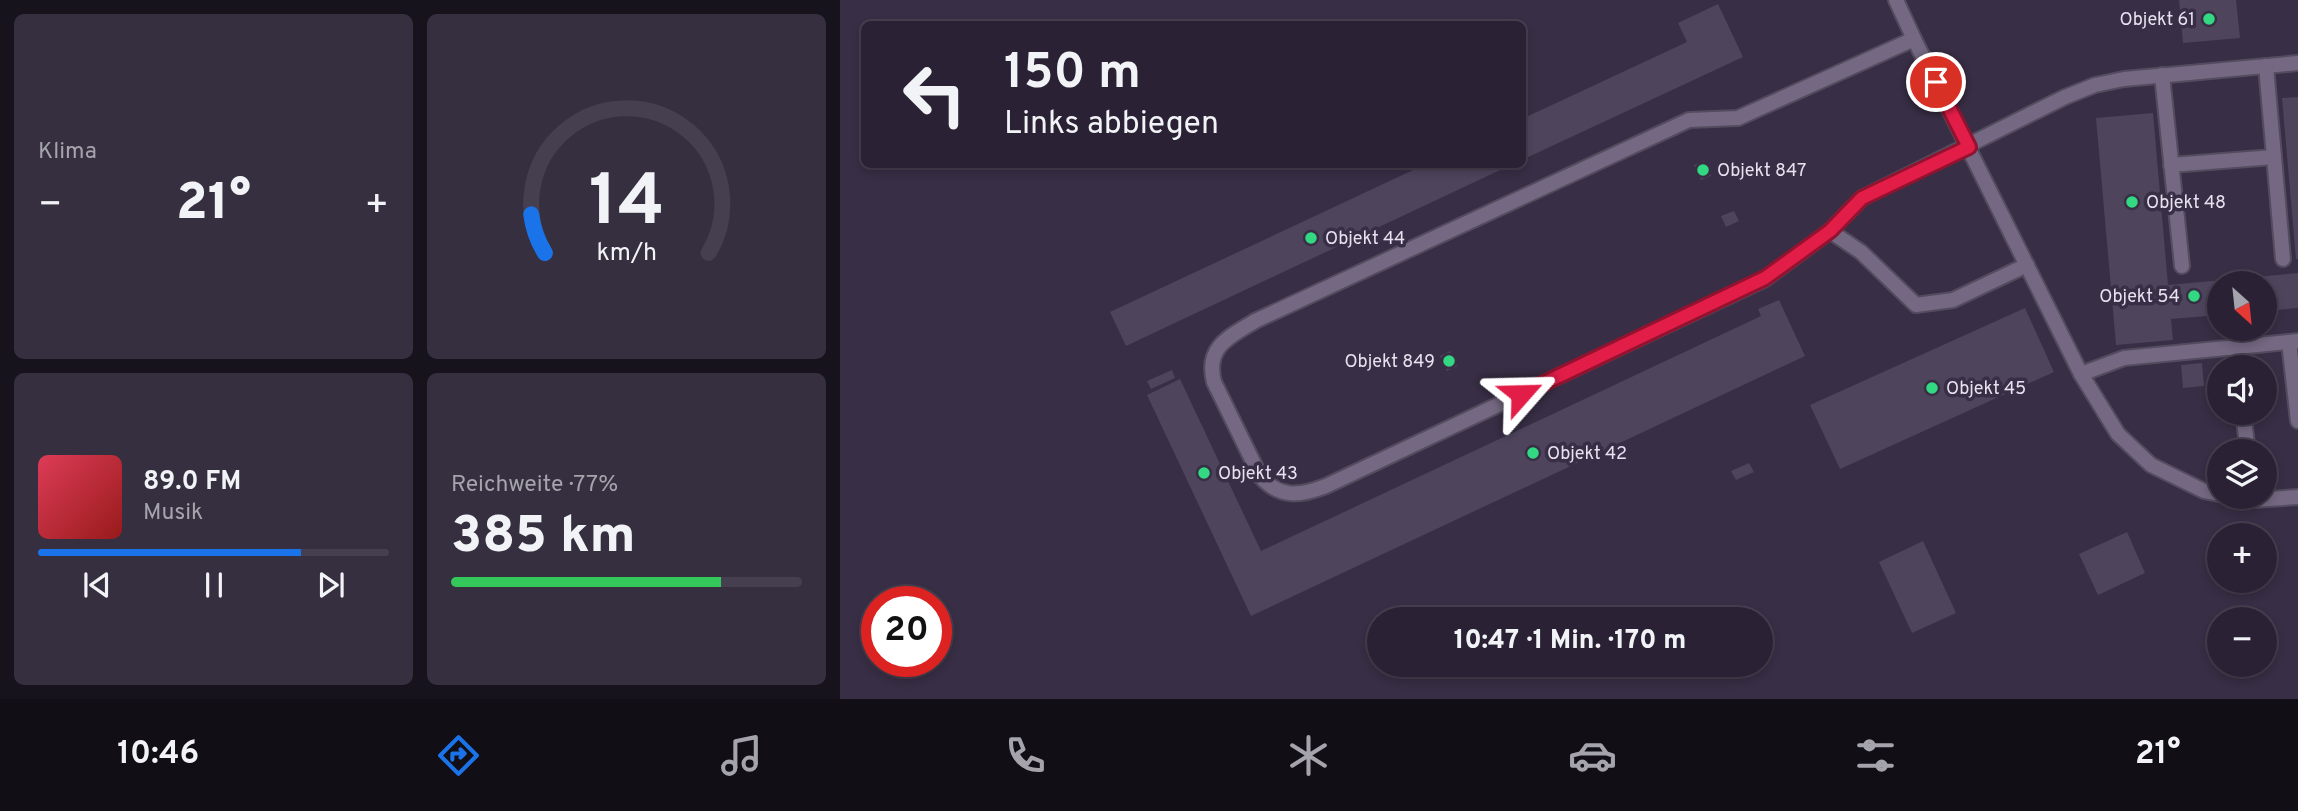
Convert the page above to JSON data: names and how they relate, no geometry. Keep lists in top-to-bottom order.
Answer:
{
  "places": [
    "Objekt 61",
    "Objekt 847",
    "Objekt 48",
    "Objekt 44",
    "Objekt 54",
    "Objekt 849",
    "Objekt 45",
    "Objekt 42",
    "Objekt 43"
  ],
  "north": "bottom right",
  "page": {
    "tile": [
      "Klima",
      ["Reichweite · 77%", "385 km"]
    ],
    "turn": ["150 m", "Links abbiegen"],
    "heat": ["−", "21°", "+"],
    "map_buttons": ["+", "−"],
    "song": ["89.0 FM", "Musik"],
    "limit": "20",
    "trip": "10:47 · 1 Min. · 170 m",
    "tabs": ["10:46", "21°"],
    "gauge": ["14", "km/h"]
  }
}
